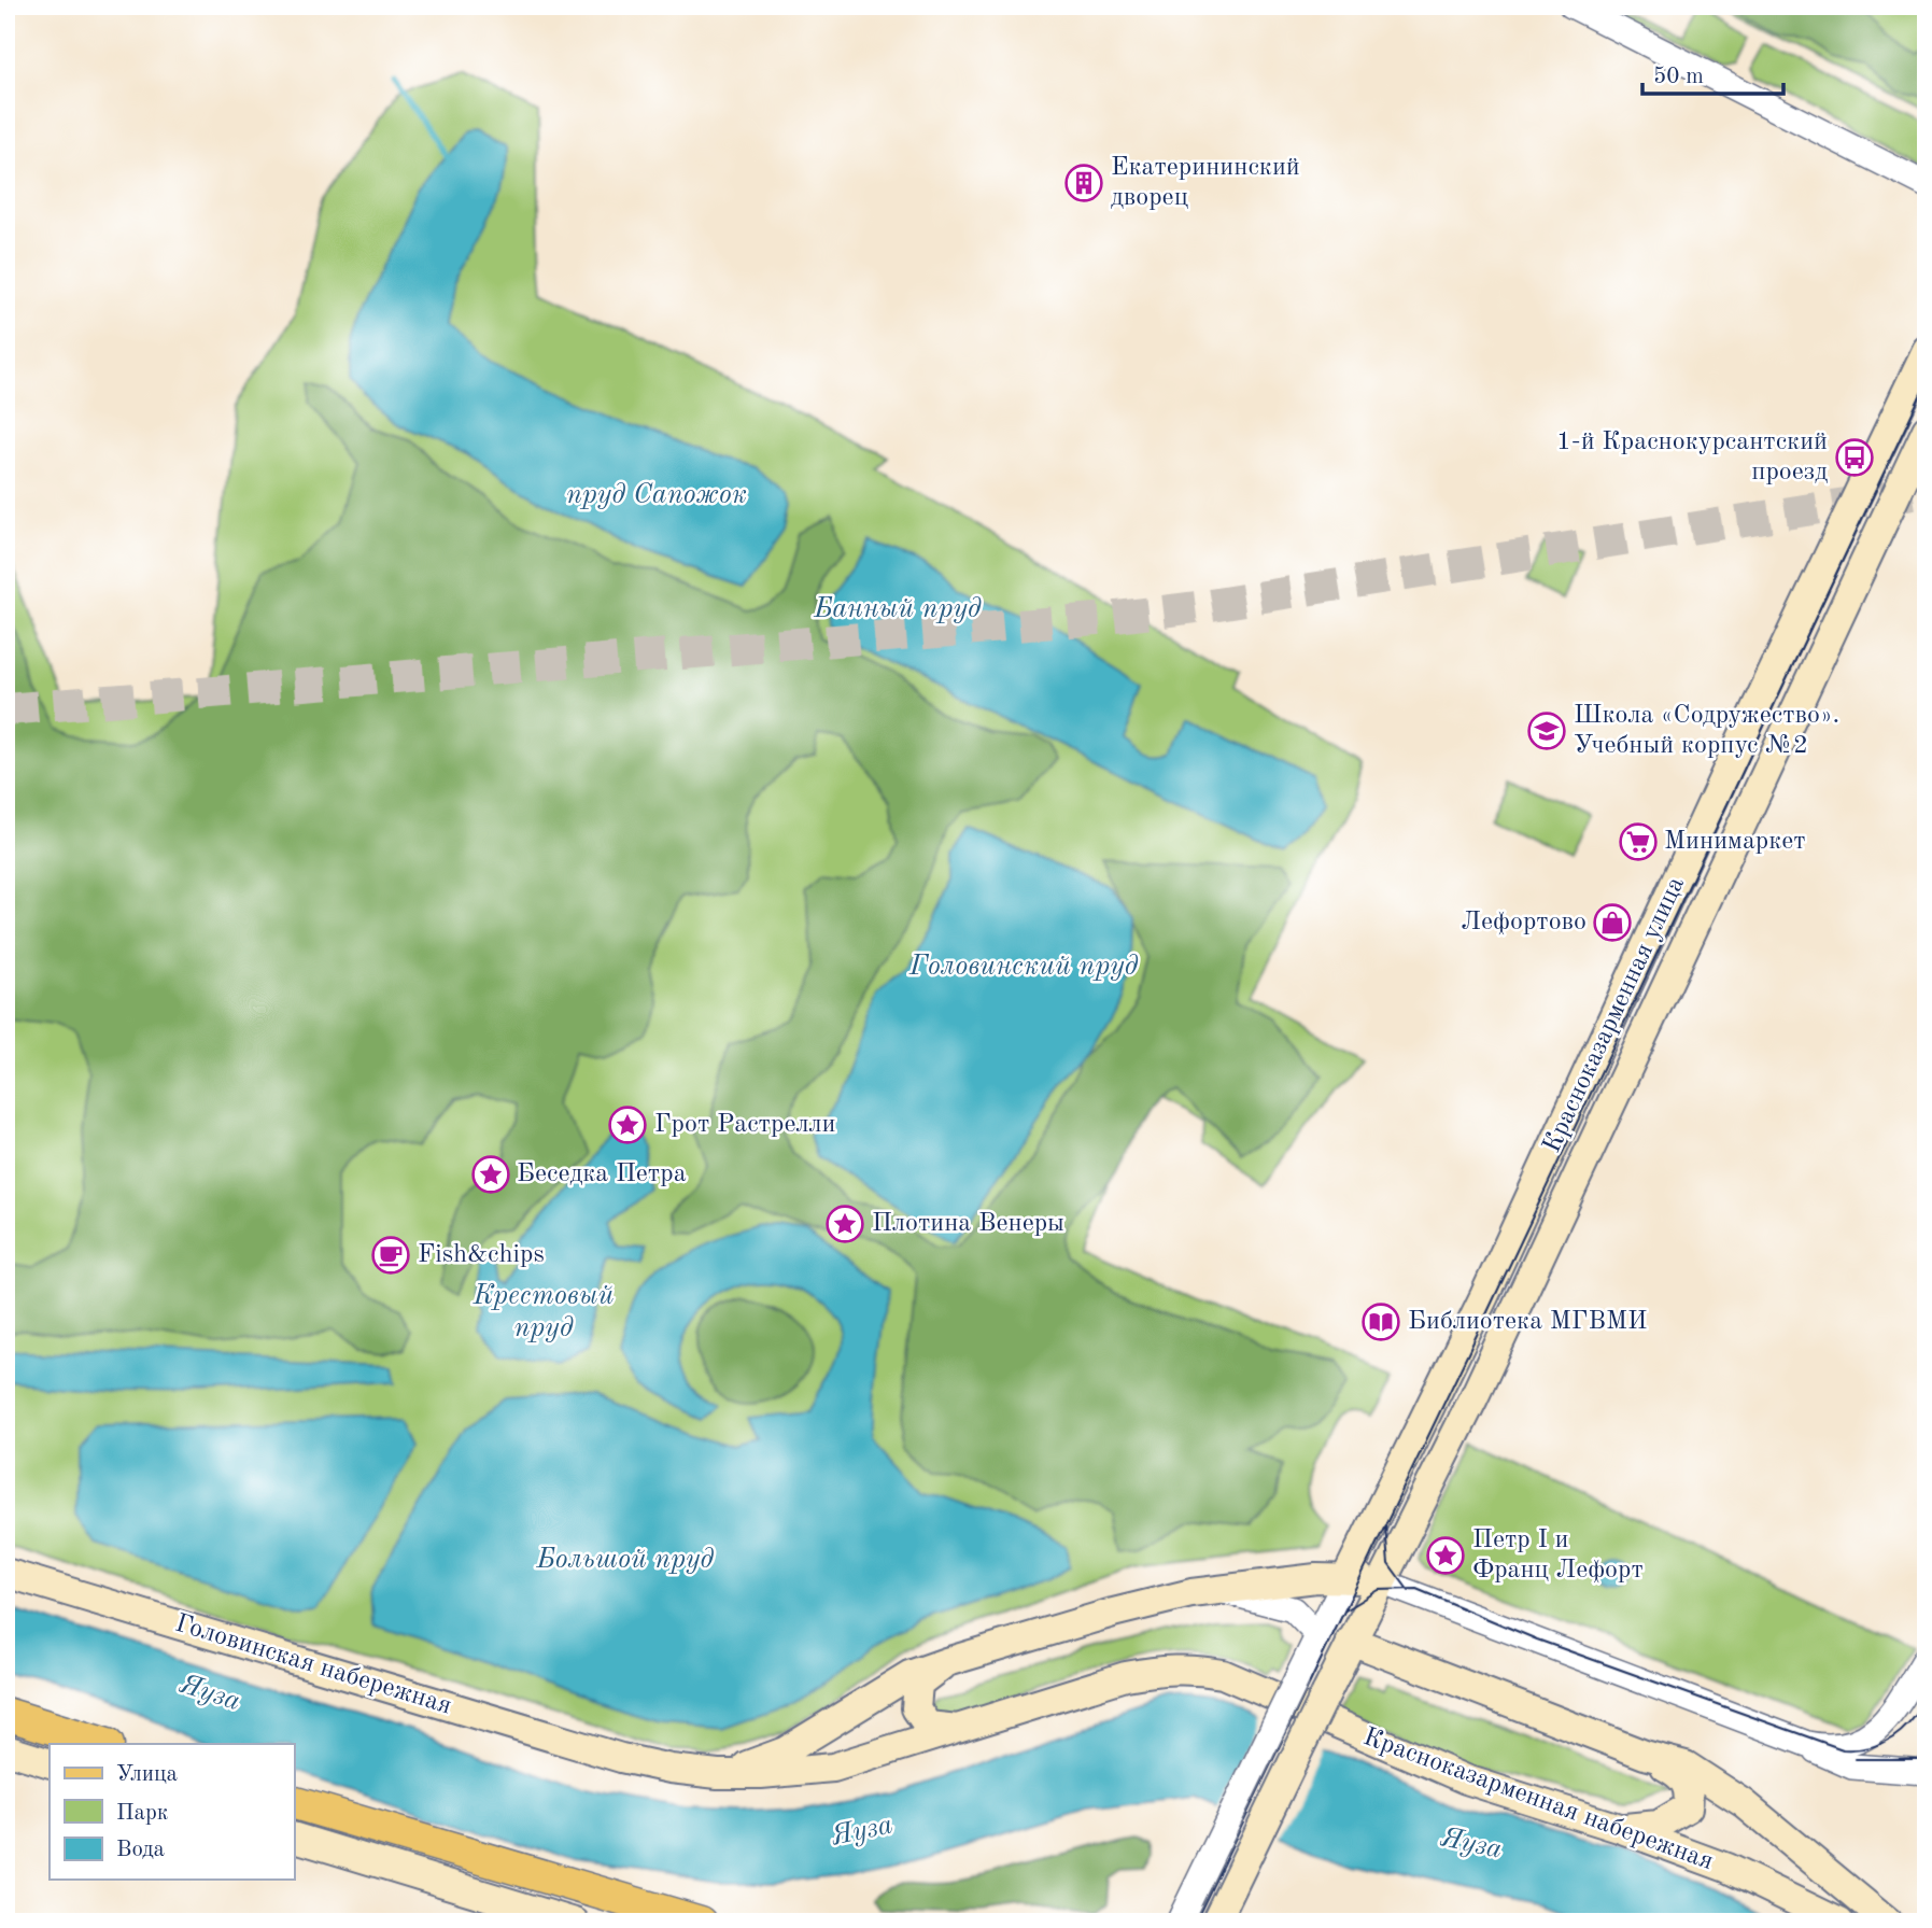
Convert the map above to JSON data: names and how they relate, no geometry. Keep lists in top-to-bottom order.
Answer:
{
  "streets": {
    "main road": ["Красноказарменная улица", "Головинская набережная", "Красноказарменная набережная"]
  },
  "crossings": [
    ["Головинская набережная", "Красноказарменная набережная"]
  ],
  "water": [
    "пруд Сапожок",
    "Банный пруд",
    "Головинский пруд",
    "Крестовый пруд",
    "Большой пруд",
    "Яуза"
  ],
  "places": {
    "building": ["Екатерининский дворец"],
    "bus stop": ["1-й Краснокурсантский проезд"],
    "school or university": ["Школа «Содружество». Учебный корпус №2"],
    "supermarket": ["Минимаркет"],
    "shop": ["Лефортово"],
    "place": [
      "Грот Растрелли",
      "Беседка Петра",
      "Плотина Венеры",
      "Петр I и Франц Лефорт"
    ],
    "cafe": ["Fish&chips"],
    "library": ["Библиотека МГВМИ"]
  },
  "legend": ["Улица", "Парк", "Вода"],
  "scale_bar": "50 m"
}
